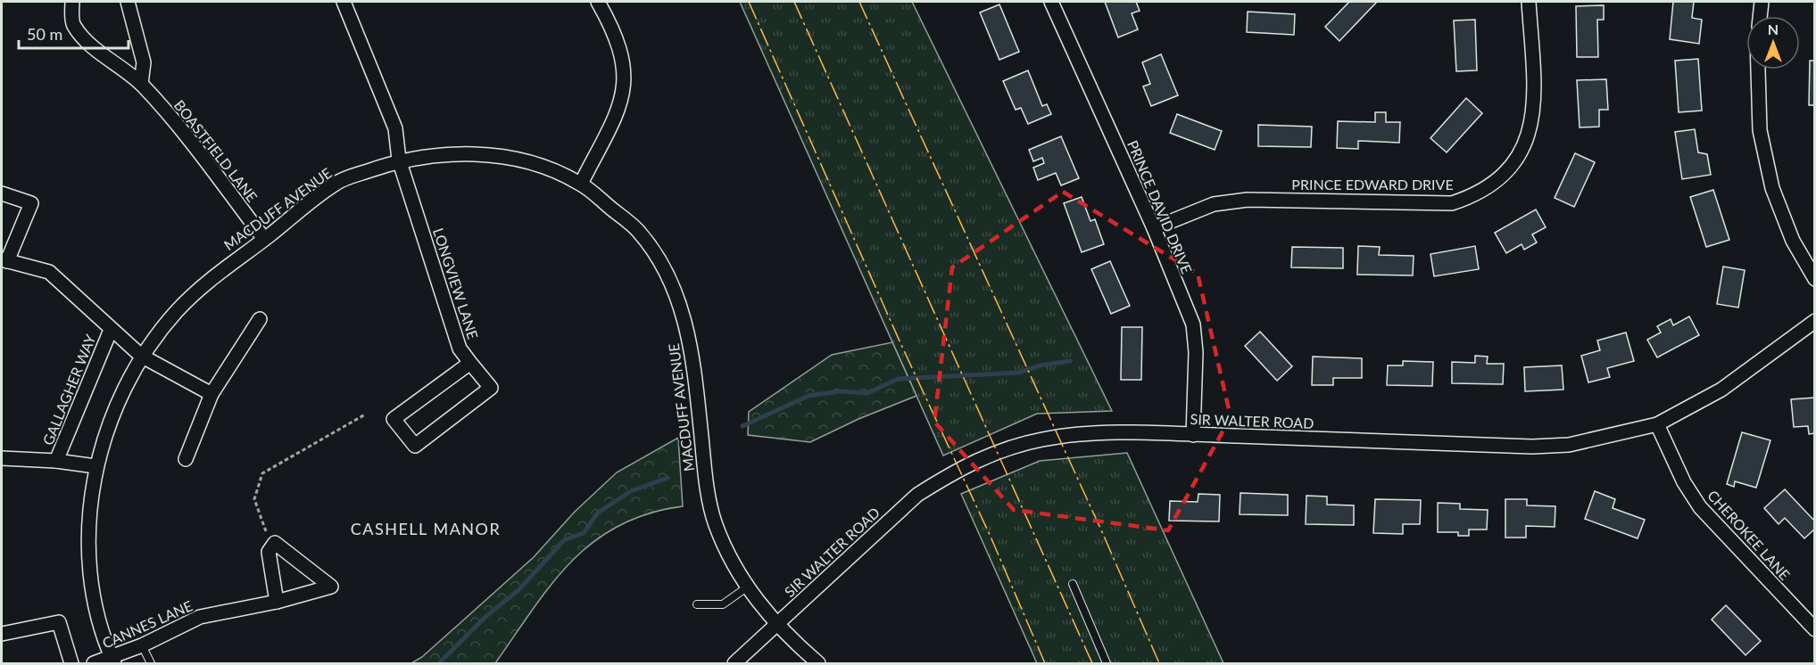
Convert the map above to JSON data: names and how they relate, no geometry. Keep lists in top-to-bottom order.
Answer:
{
  "streets": {
    "street": [
      "BOASTFIELD LANE",
      "PRINCE EDWARD DRIVE",
      "PRINCE DAVID DRIVE",
      "MACDUFF AVENUE",
      "LONGVIEW LANE",
      "GALLAGHER WAY",
      "SIR WALTER ROAD",
      "CHEROKEE LANE",
      "CANNES LANE"
    ]
  },
  "crossings": [
    ["BOASTFIELD LANE", "MACDUFF AVENUE"],
    ["PRINCE EDWARD DRIVE", "PRINCE DAVID DRIVE"],
    ["PRINCE DAVID DRIVE", "SIR WALTER ROAD"],
    ["MACDUFF AVENUE", "LONGVIEW LANE"],
    ["MACDUFF AVENUE", "GALLAGHER WAY"],
    ["MACDUFF AVENUE", "SIR WALTER ROAD"],
    ["MACDUFF AVENUE", "CANNES LANE"],
    ["SIR WALTER ROAD", "CHEROKEE LANE"]
  ],
  "districts": ["CASHELL MANOR"],
  "scale_bar": "50 m",
  "north": "top"
}
